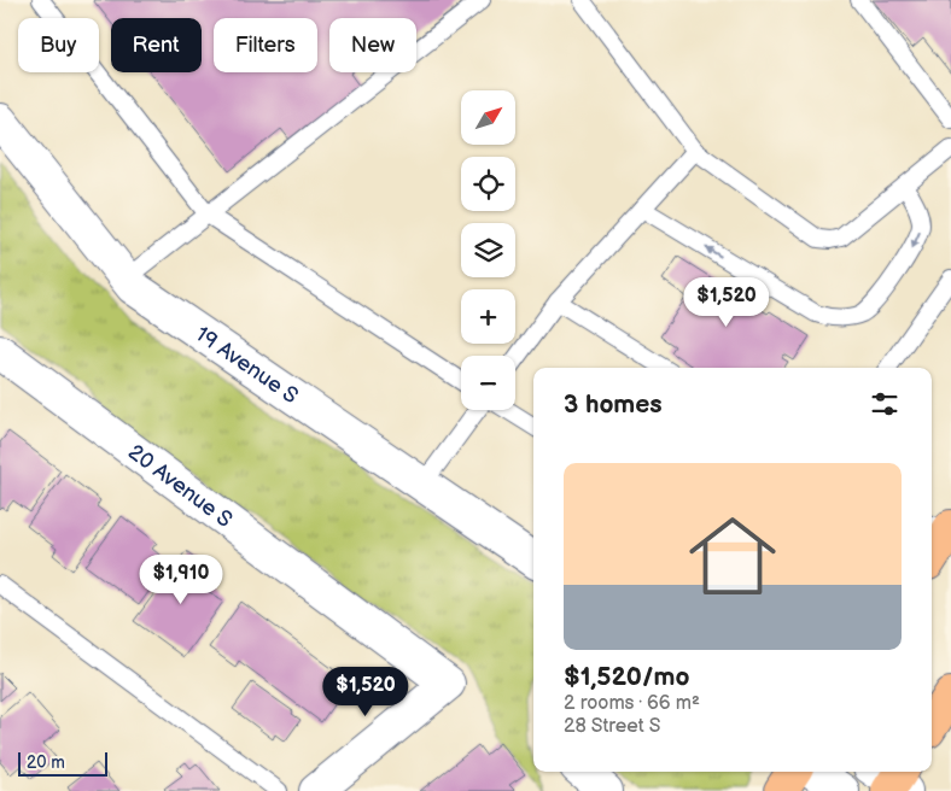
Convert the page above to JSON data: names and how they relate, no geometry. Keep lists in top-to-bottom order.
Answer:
{
  "streets": {
    "street": ["19 Avenue S", "20 Avenue S"]
  },
  "scale_bar": "20 m",
  "north": "top right",
  "page": {
    "chip": [
      "Buy",
      "Rent",
      "Filters",
      "New"
    ],
    "map_buttons": ["+", "−"],
    "price": ["$1,520", "$1,910", "$1,520"],
    "heading": "3 homes",
    "list": [
      {
        "name": "$1,520/mo",
        "note": "2 rooms · 66 m² · 28 Street S"
      }
    ],
    "scale": "20 m"
  }
}
